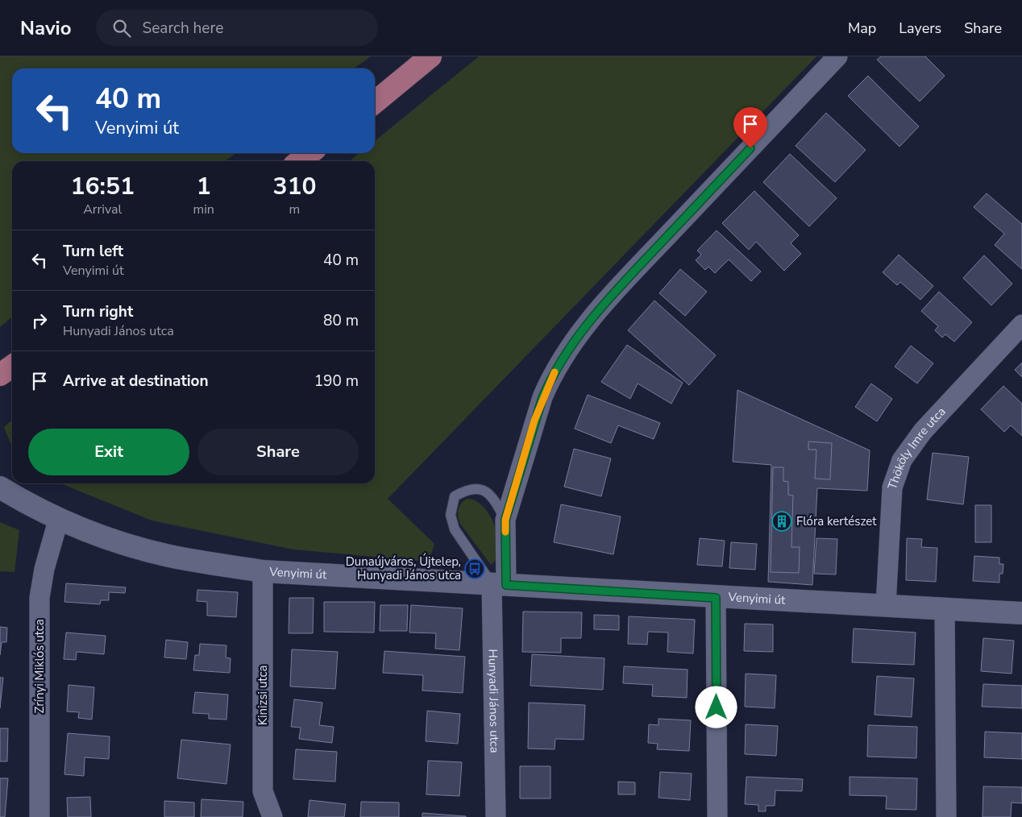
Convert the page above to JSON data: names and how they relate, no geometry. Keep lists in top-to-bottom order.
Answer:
{
  "streets": {
    "street": [
      "Thököly Imre utca",
      "Venyimi út",
      "Zrínyi Miklós utca",
      "Kinizsi utca",
      "Hunyadi János utca"
    ]
  },
  "crossings": [
    ["Thököly Imre utca", "Venyimi út"],
    ["Venyimi út", "Zrínyi Miklós utca"],
    ["Venyimi út", "Kinizsi utca"],
    ["Venyimi út", "Hunyadi János utca"]
  ],
  "places": {
    "building": ["Flóra kertészet"],
    "bus stop": ["Dunaújváros, Újtelep, Hunyadi János utca"]
  },
  "page": {
    "header": "Navio",
    "search": "Search here",
    "nav": ["Map", "Layers", "Share"],
    "turn": ["40 m", "Venyimi út"],
    "eta": [
      "16:51",
      "Arrival",
      "1",
      "min",
      "310",
      "m"
    ],
    "list": [
      {
        "name": "Turn left",
        "note": "Venyimi út",
        "value": "40 m"
      },
      {
        "name": "Turn right",
        "note": "Hunyadi János utca",
        "value": "80 m"
      },
      {
        "name": "Arrive at destination",
        "value": "190 m"
      }
    ],
    "buttons": ["Exit", "Share"]
  }
}
